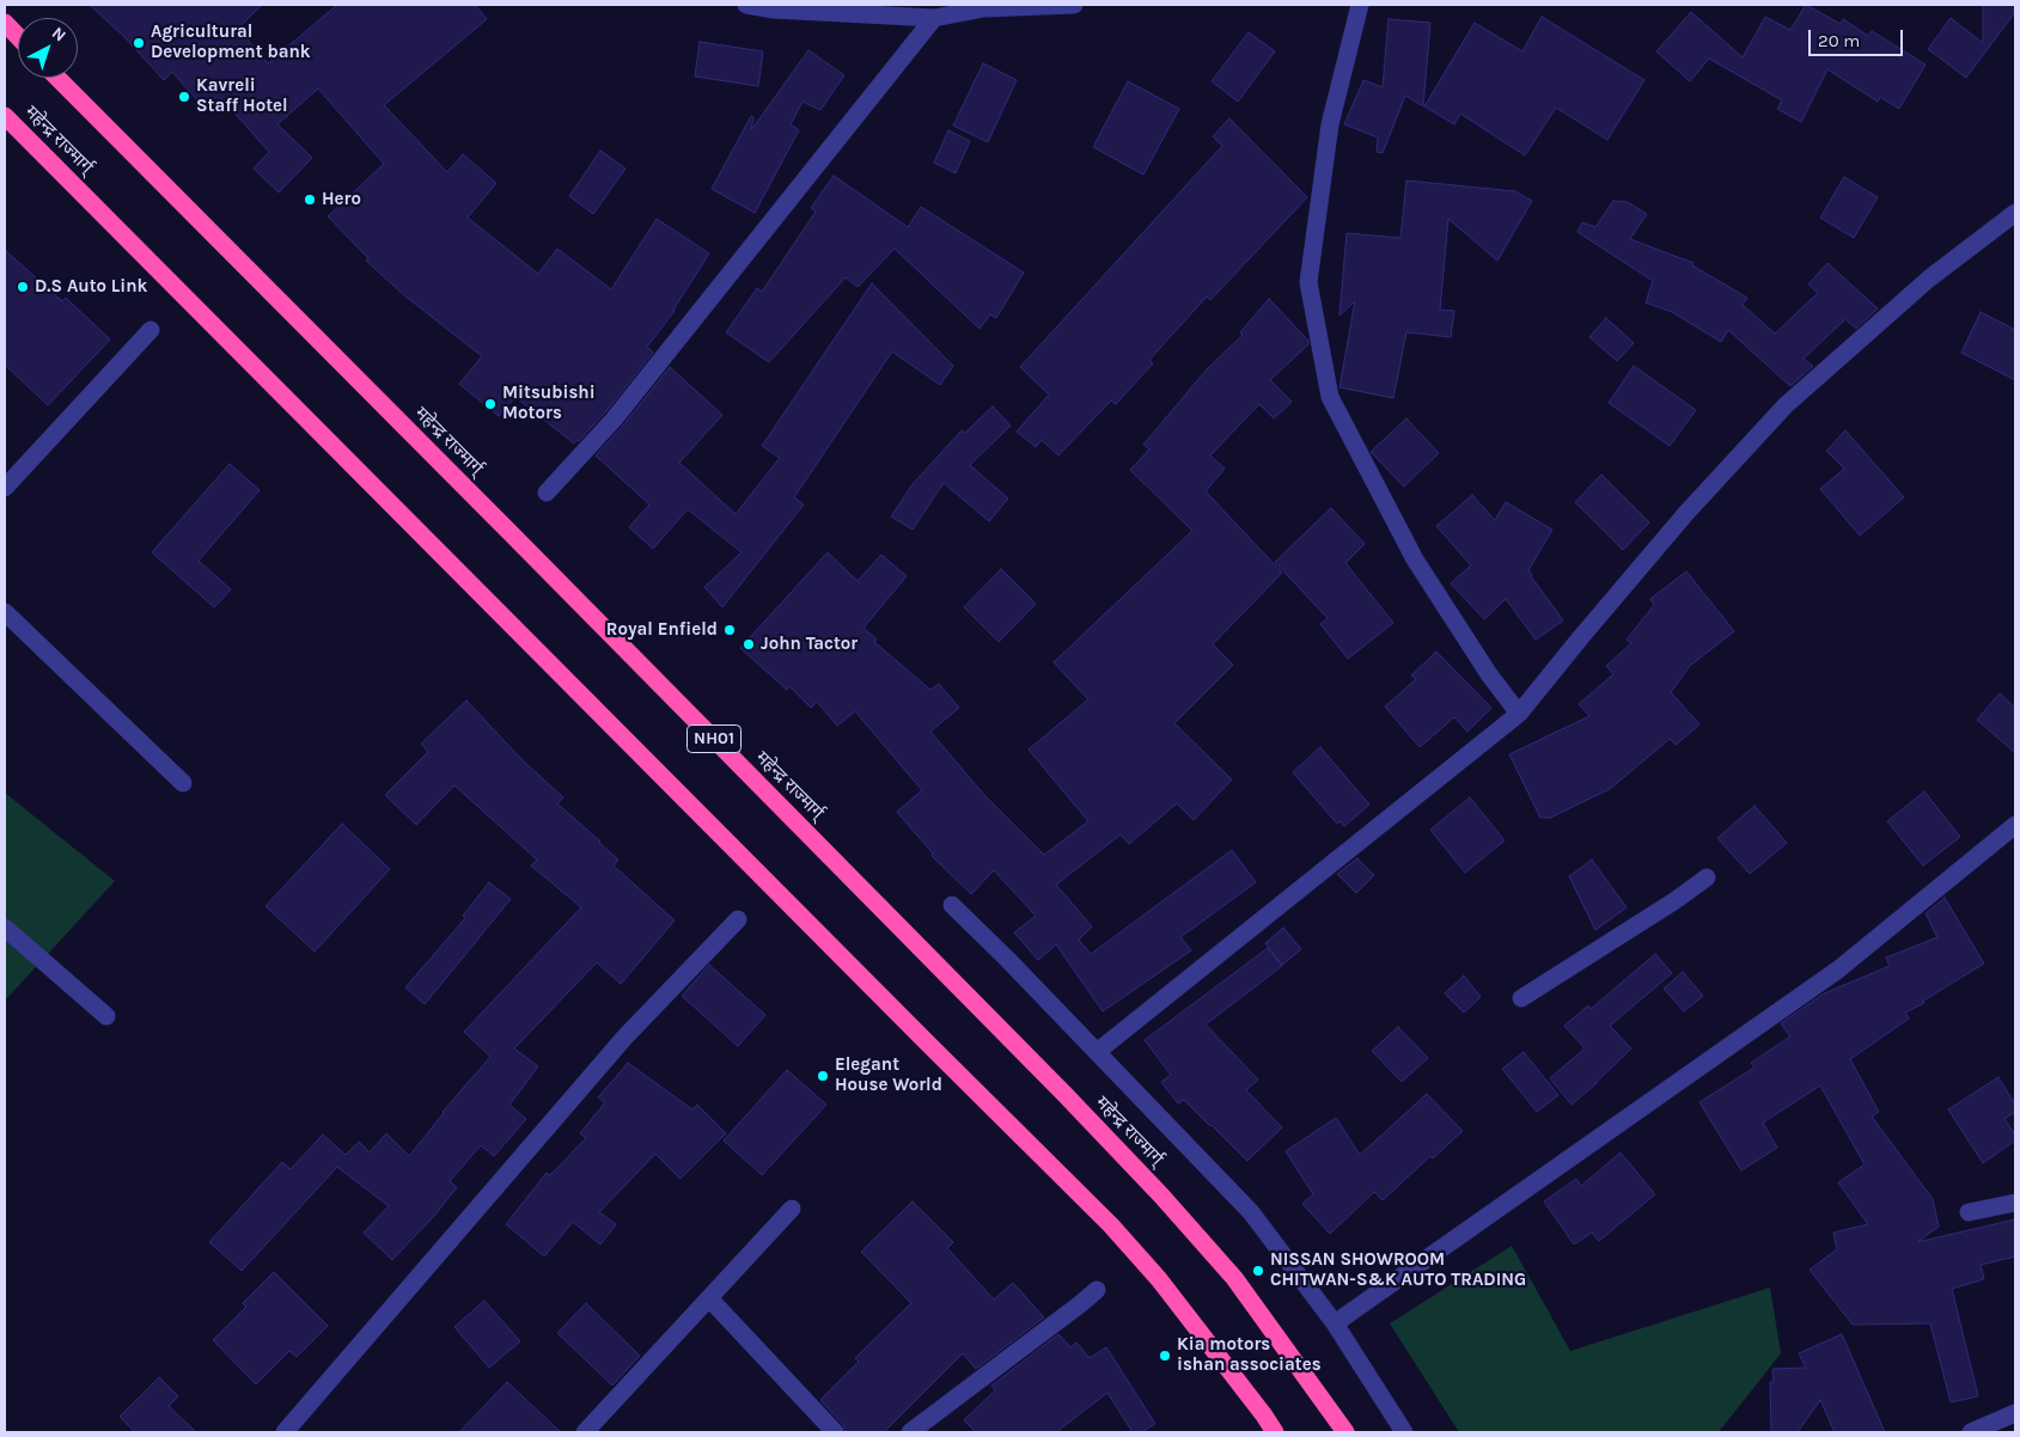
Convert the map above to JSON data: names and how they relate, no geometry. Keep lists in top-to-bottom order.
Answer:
{
  "streets": {
    "highway": ["महेन्द्र राज्मार्ग्", "NH01"]
  },
  "places": [
    "Agricultural Development bank",
    "Kavreli Staff Hotel",
    "Hero",
    "D.S Auto Link",
    "Mitsubishi Motors",
    "Royal Enfield",
    "John Tactor",
    "Elegant House World",
    "NISSAN SHOWROOM CHITWAN-S&K AUTO TRADING",
    "Kia motors ishan associates"
  ],
  "scale_bar": "20 m",
  "north": "top right"
}
